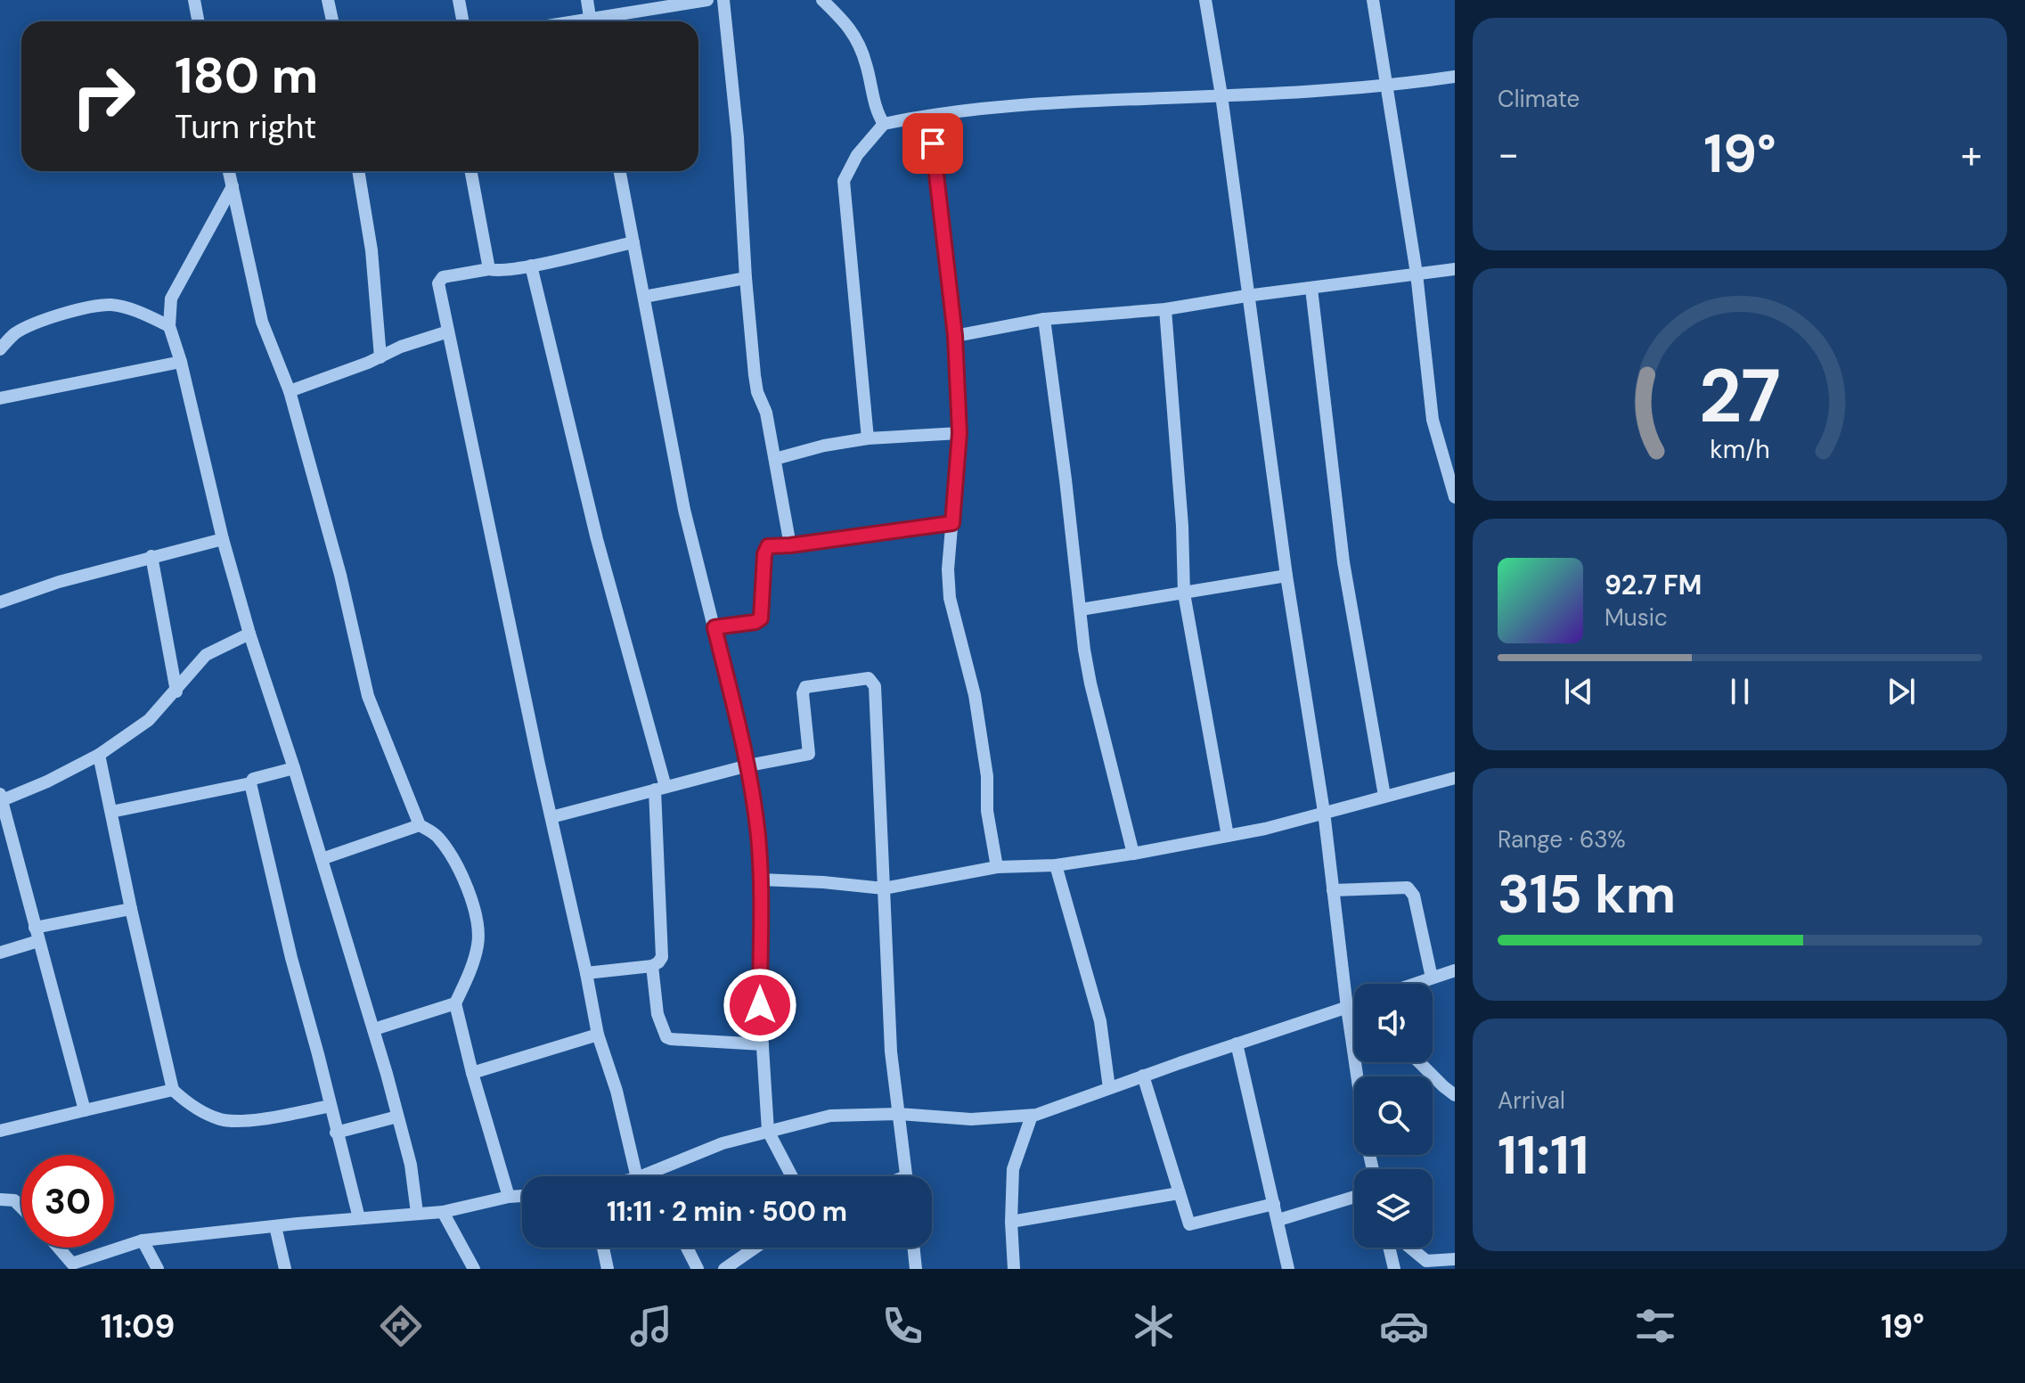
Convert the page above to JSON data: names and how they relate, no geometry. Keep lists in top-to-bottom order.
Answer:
{
  "page": {
    "tile": [
      "Climate",
      ["Range · 63%", "315 km"],
      ["Arrival", "11:11"]
    ],
    "turn": ["180 m", "Turn right"],
    "heat": ["−", "19°", "+"],
    "song": ["92.7 FM", "Music"],
    "limit": "30",
    "trip": "11:11 · 2 min · 500 m",
    "tabs": ["11:09", "19°"],
    "gauge": ["27", "km/h"]
  }
}
